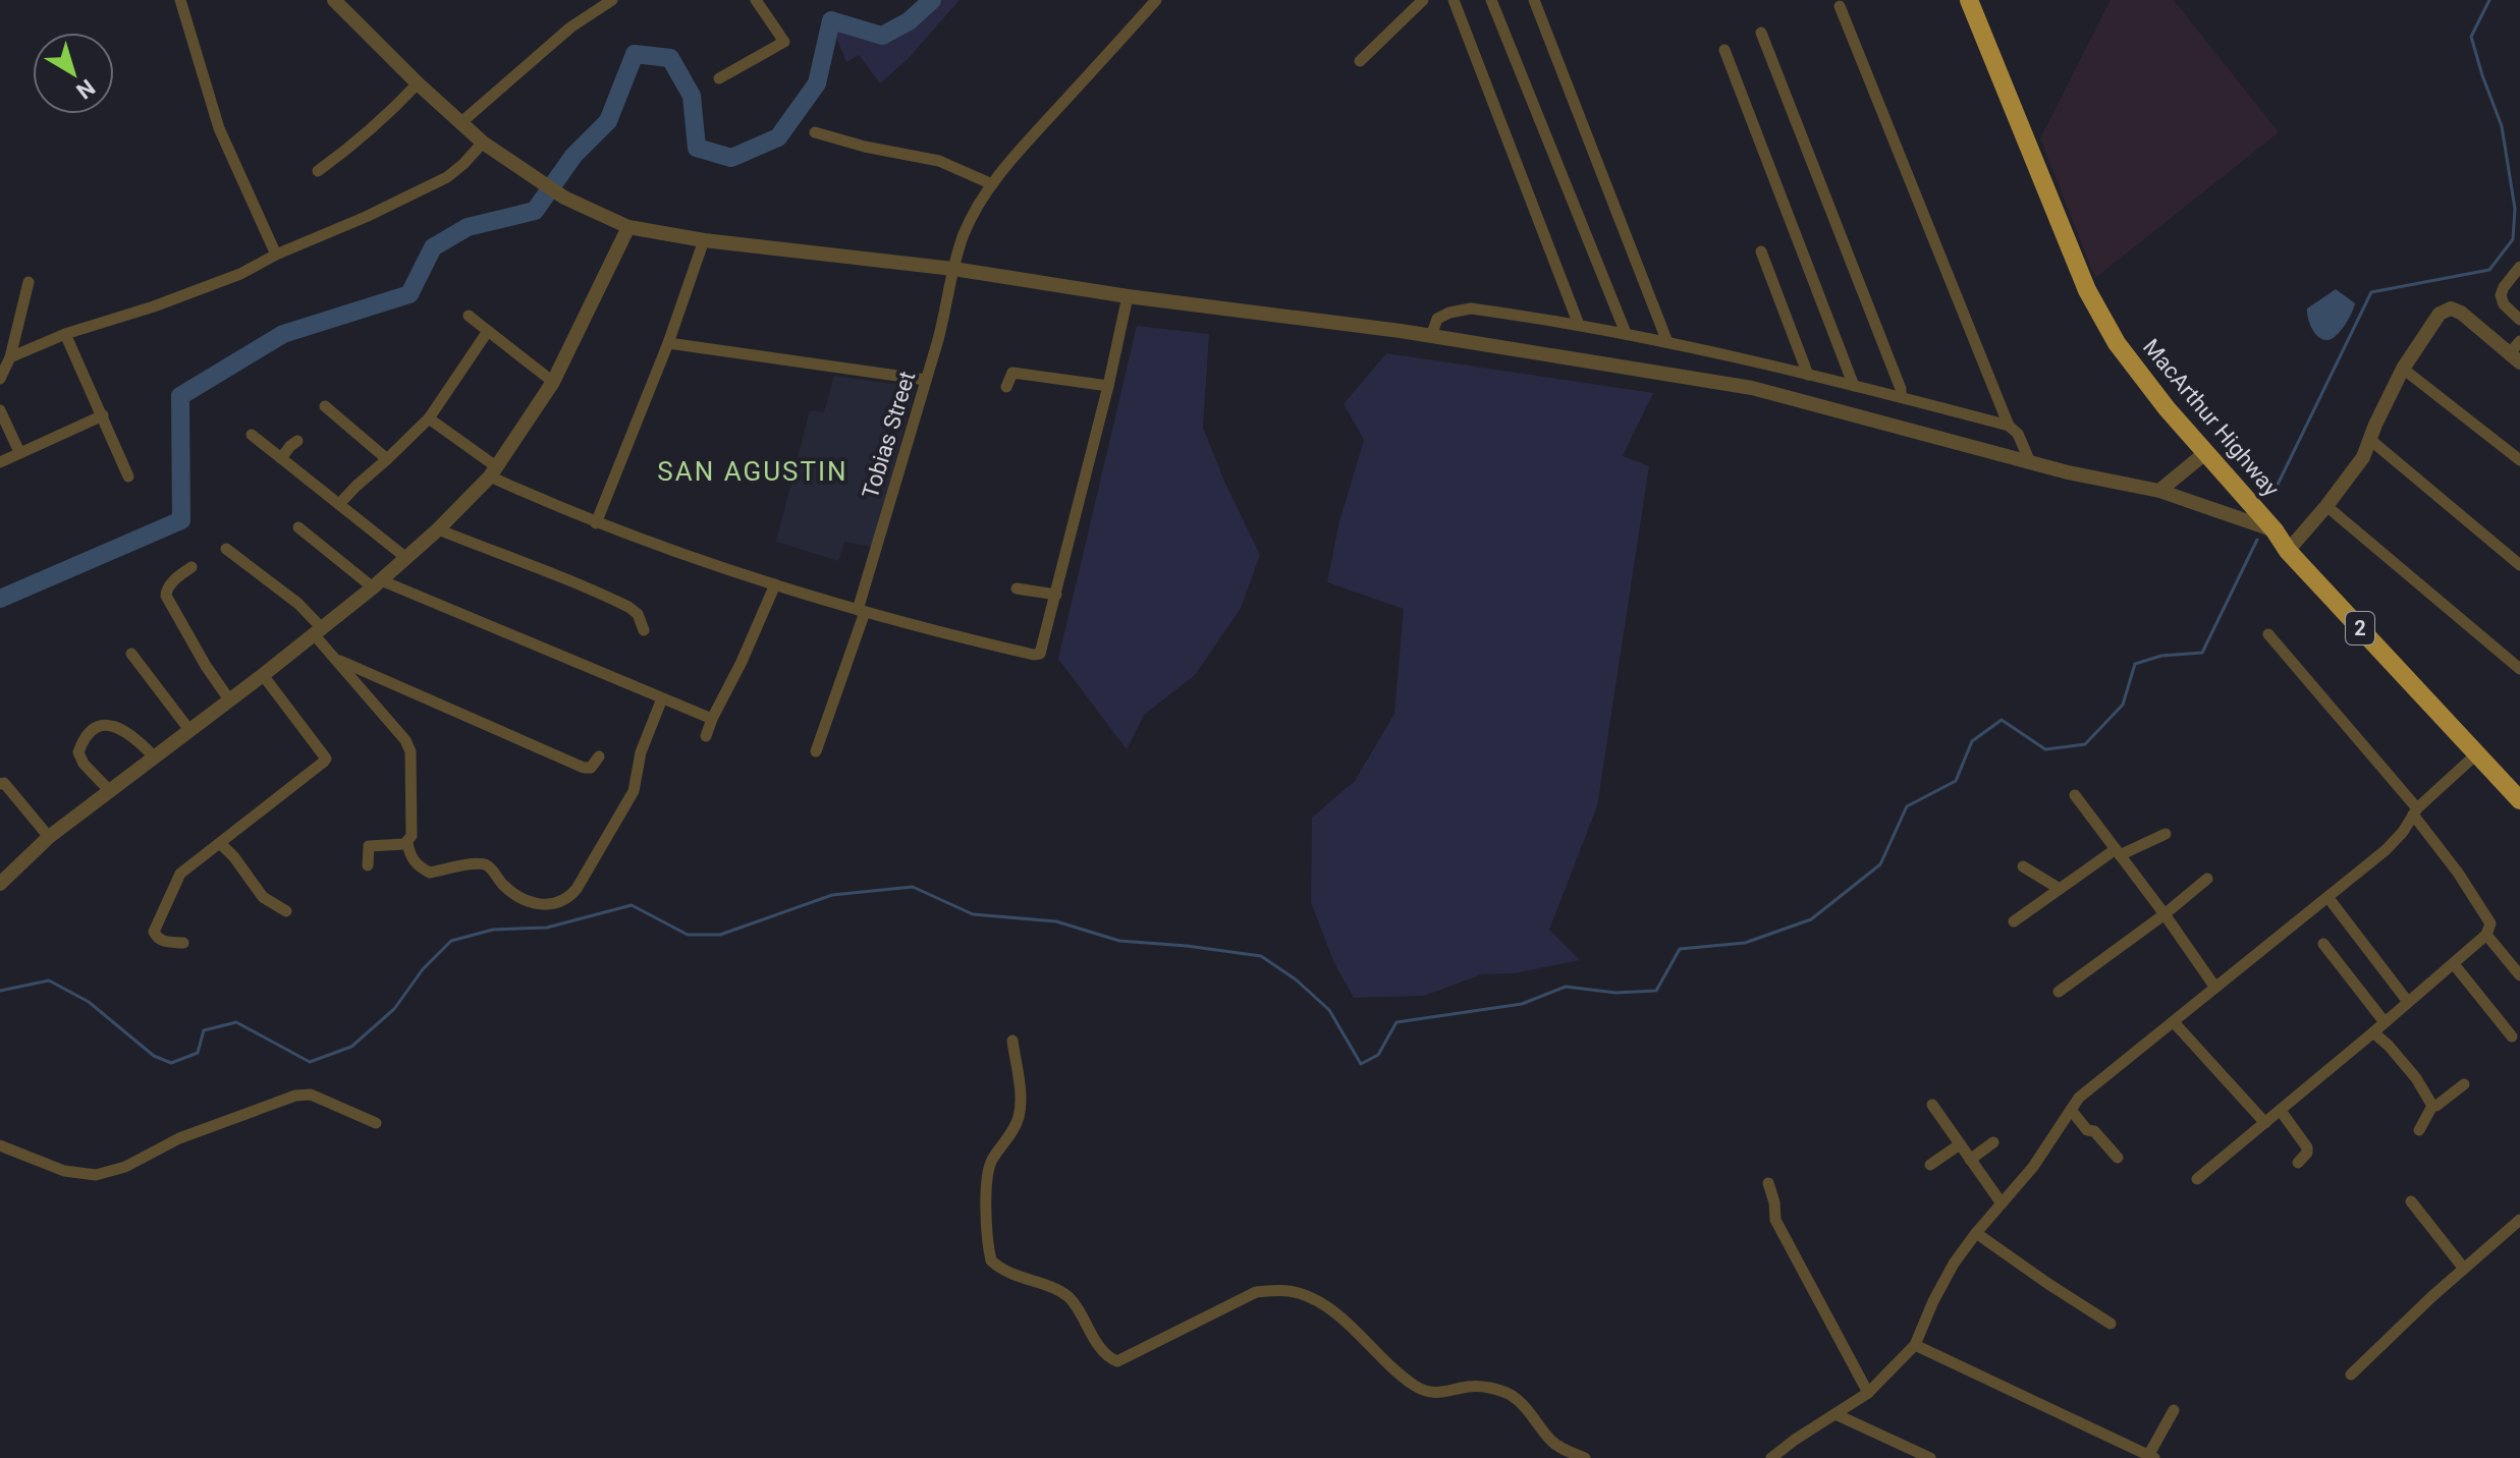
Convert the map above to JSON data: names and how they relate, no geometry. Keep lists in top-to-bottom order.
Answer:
{
  "streets": {
    "highway": ["MacArthur Highway", "2"],
    "street": ["Tobias Street"]
  },
  "districts": ["SAN AGUSTIN"],
  "north": "bottom right"
}
